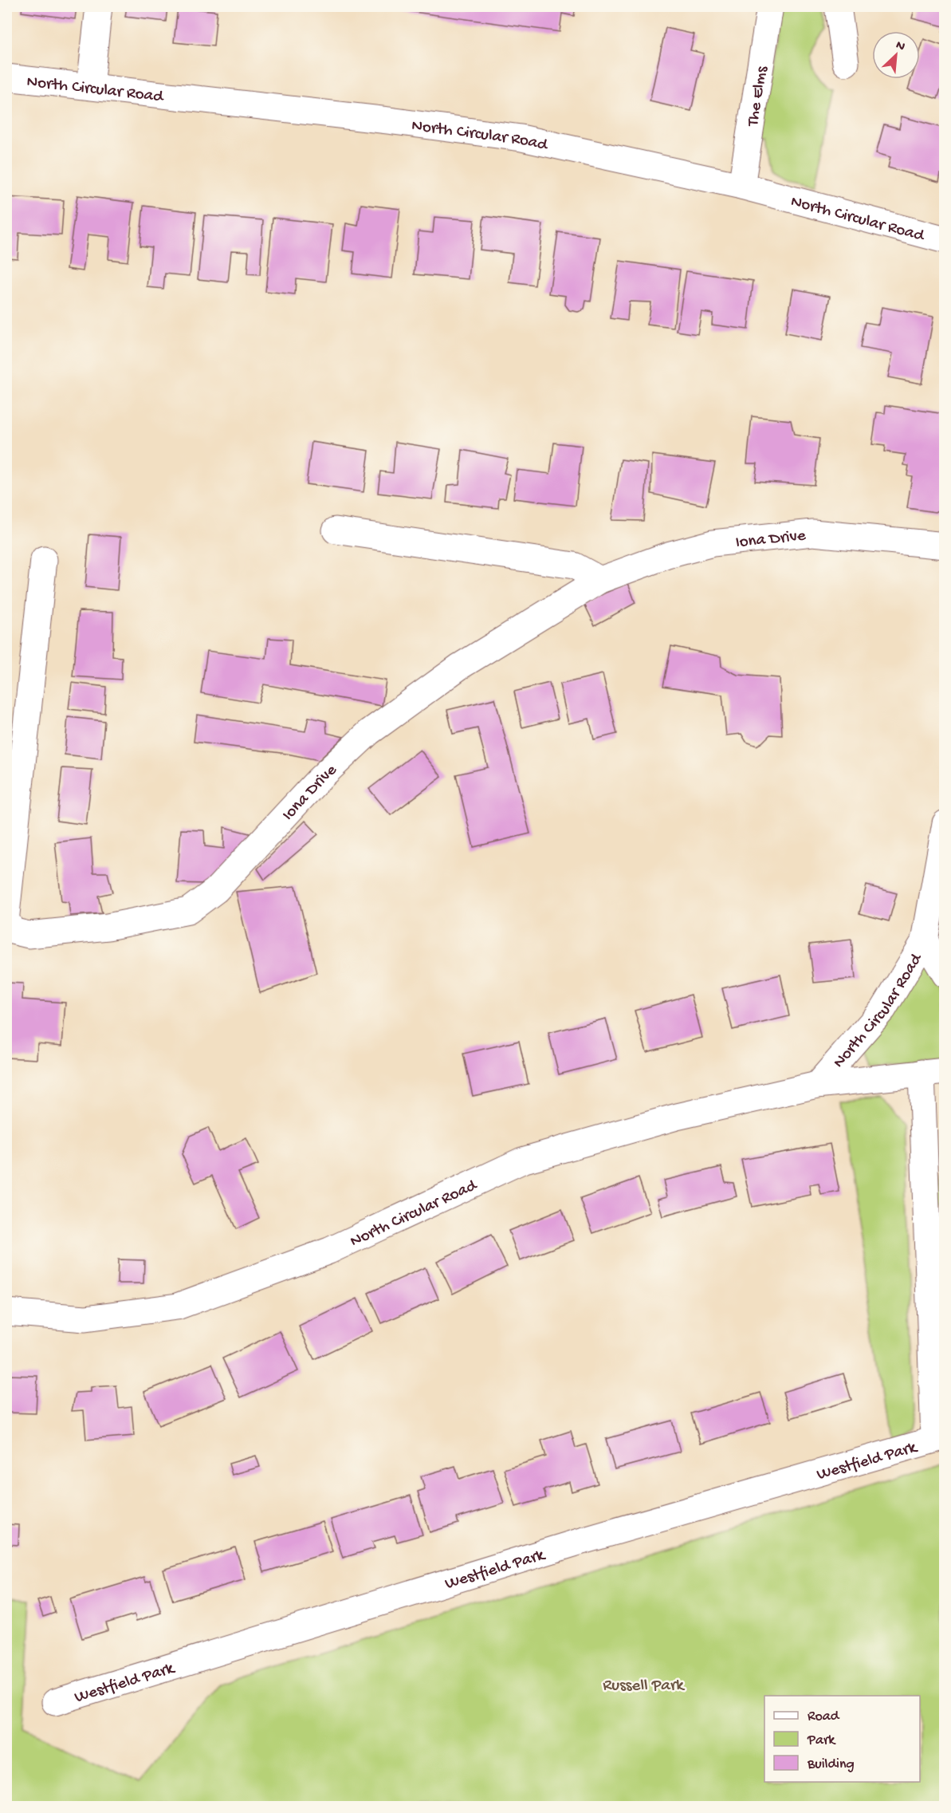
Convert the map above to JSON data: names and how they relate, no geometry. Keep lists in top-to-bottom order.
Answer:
{
  "streets": {
    "street": [
      "North Circular Road",
      "The Elms",
      "Iona Drive",
      "Westfield Park"
    ]
  },
  "crossings": [
    ["North Circular Road", "The Elms"],
    ["North Circular Road", "Westfield Park"]
  ],
  "parks": ["Russell Park"],
  "legend": ["Road", "Park", "Building"],
  "north": "top right"
}
